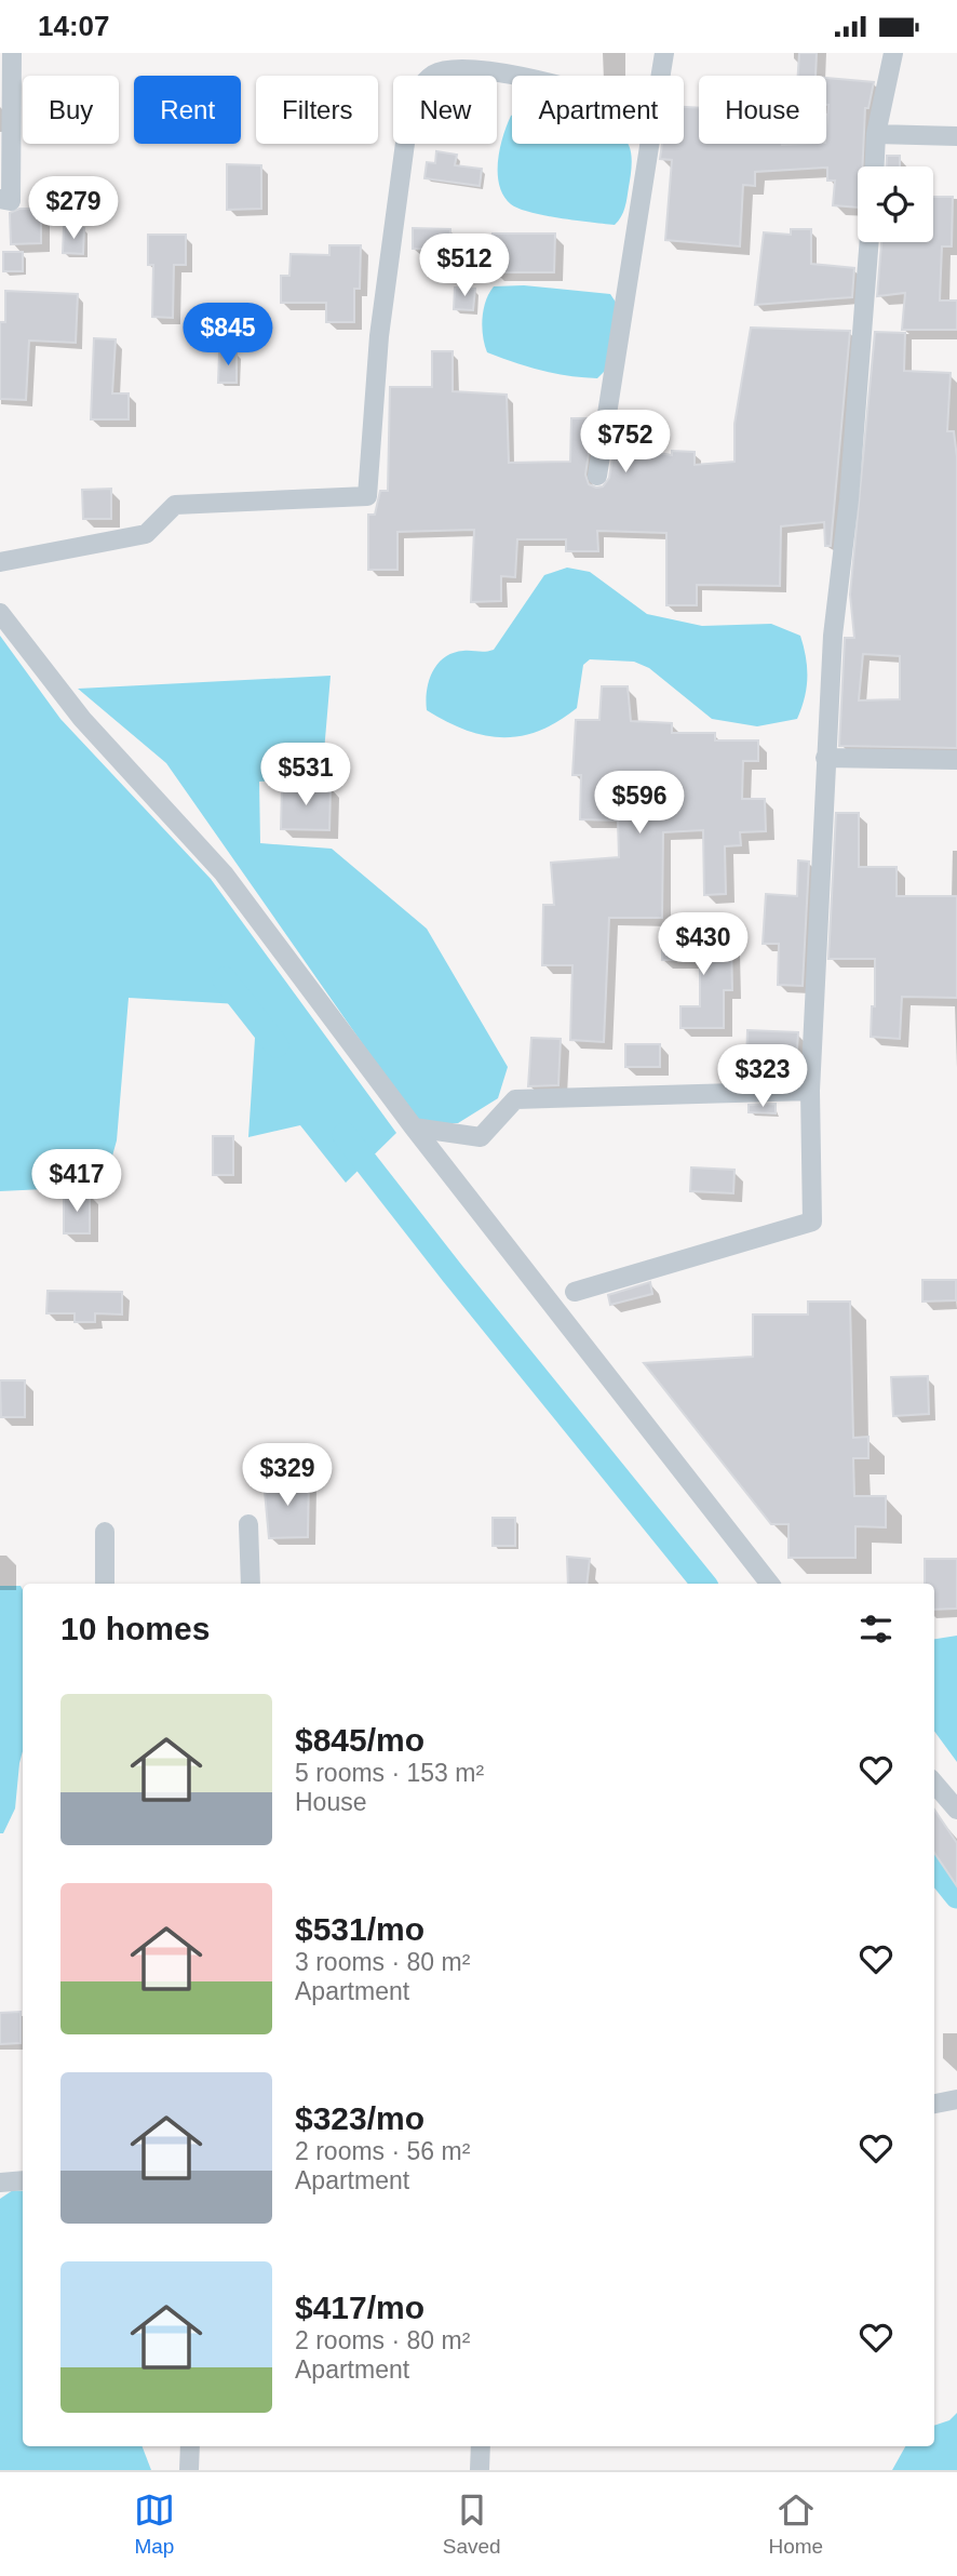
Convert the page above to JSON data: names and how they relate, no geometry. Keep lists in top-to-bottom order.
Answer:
{
  "page": {
    "status": "14:07",
    "chip": [
      "Buy",
      "Rent",
      "Filters",
      "New",
      "Apartment",
      "House"
    ],
    "price": [
      "$279",
      "$512",
      "$845",
      "$752",
      "$531",
      "$596",
      "$430",
      "$323",
      "$417",
      "$329"
    ],
    "heading": "10 homes",
    "list": [
      {
        "name": "$845/mo",
        "note": "5 rooms · 153 m² · House"
      },
      {
        "name": "$531/mo",
        "note": "3 rooms · 80 m² · Apartment"
      },
      {
        "name": "$323/mo",
        "note": "2 rooms · 56 m² · Apartment"
      },
      {
        "name": "$417/mo",
        "note": "2 rooms · 80 m² · Apartment"
      }
    ],
    "tabs": ["Map", "Saved", "Home"]
  }
}
